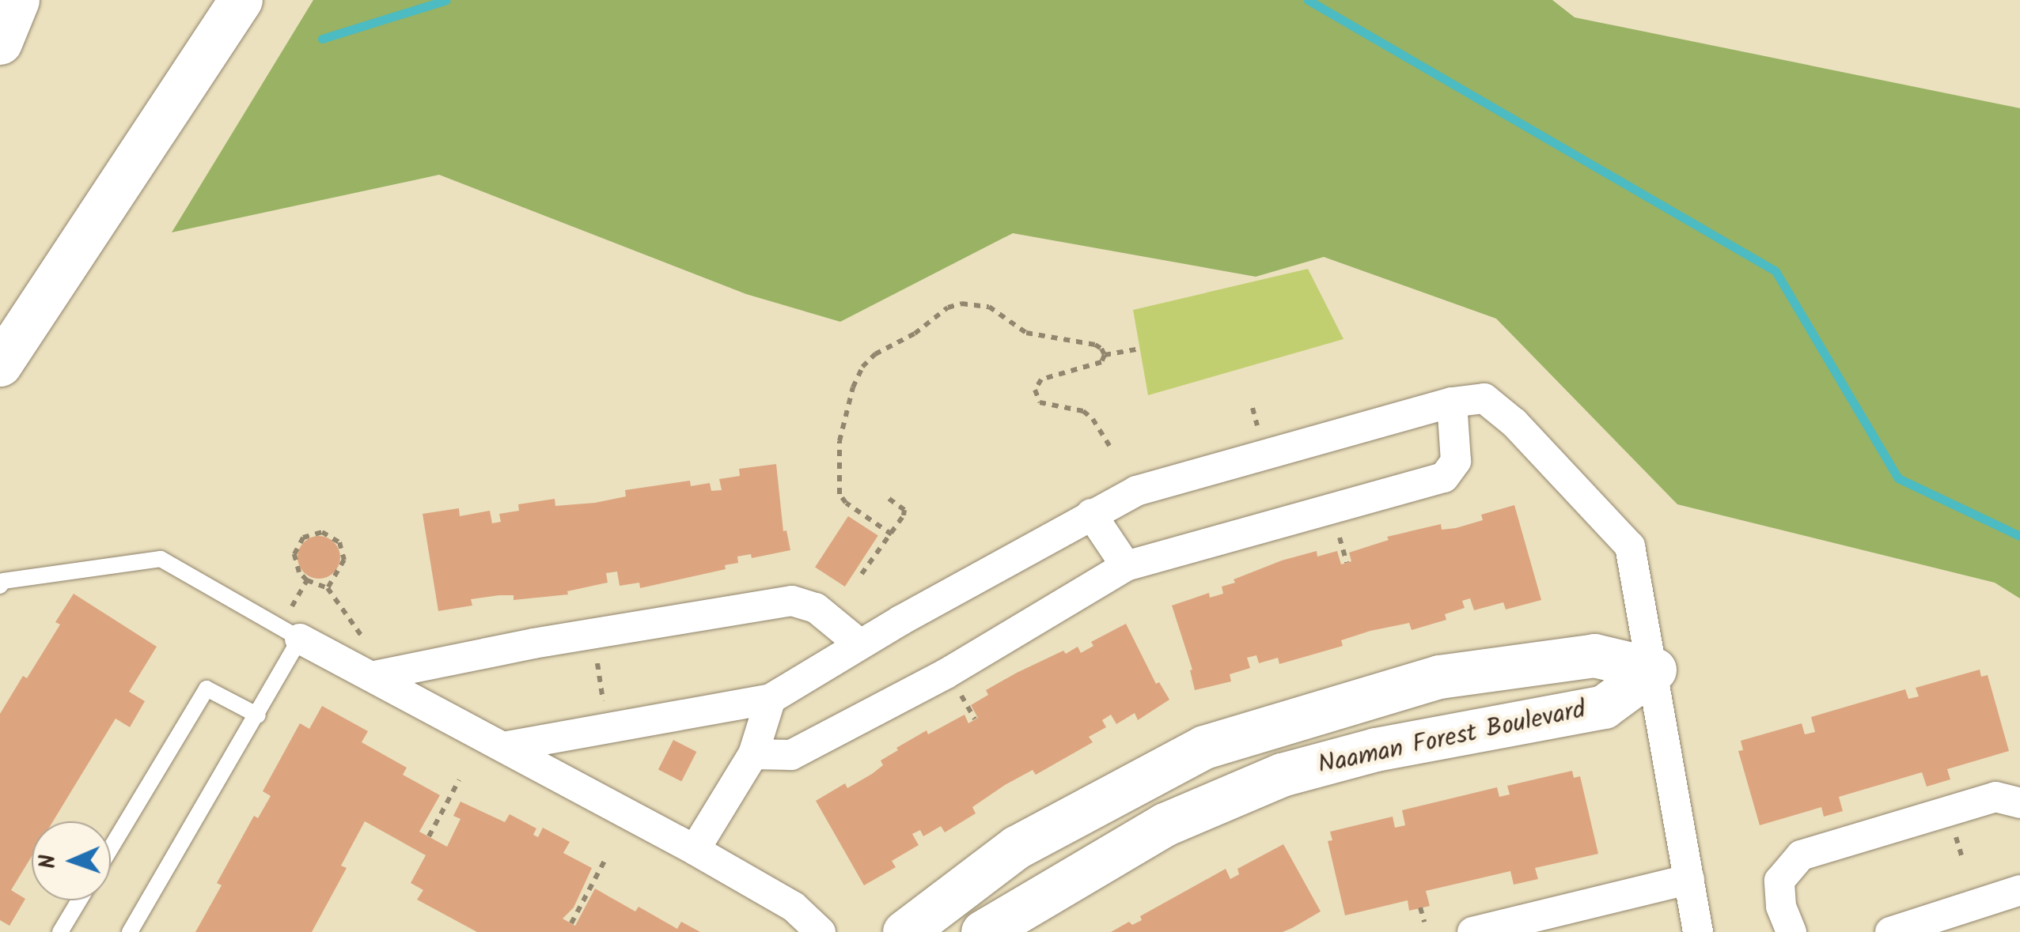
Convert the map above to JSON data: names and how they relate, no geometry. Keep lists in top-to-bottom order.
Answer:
{
  "streets": {
    "main road": ["Naaman Forest Boulevard"]
  },
  "north": "left"
}
